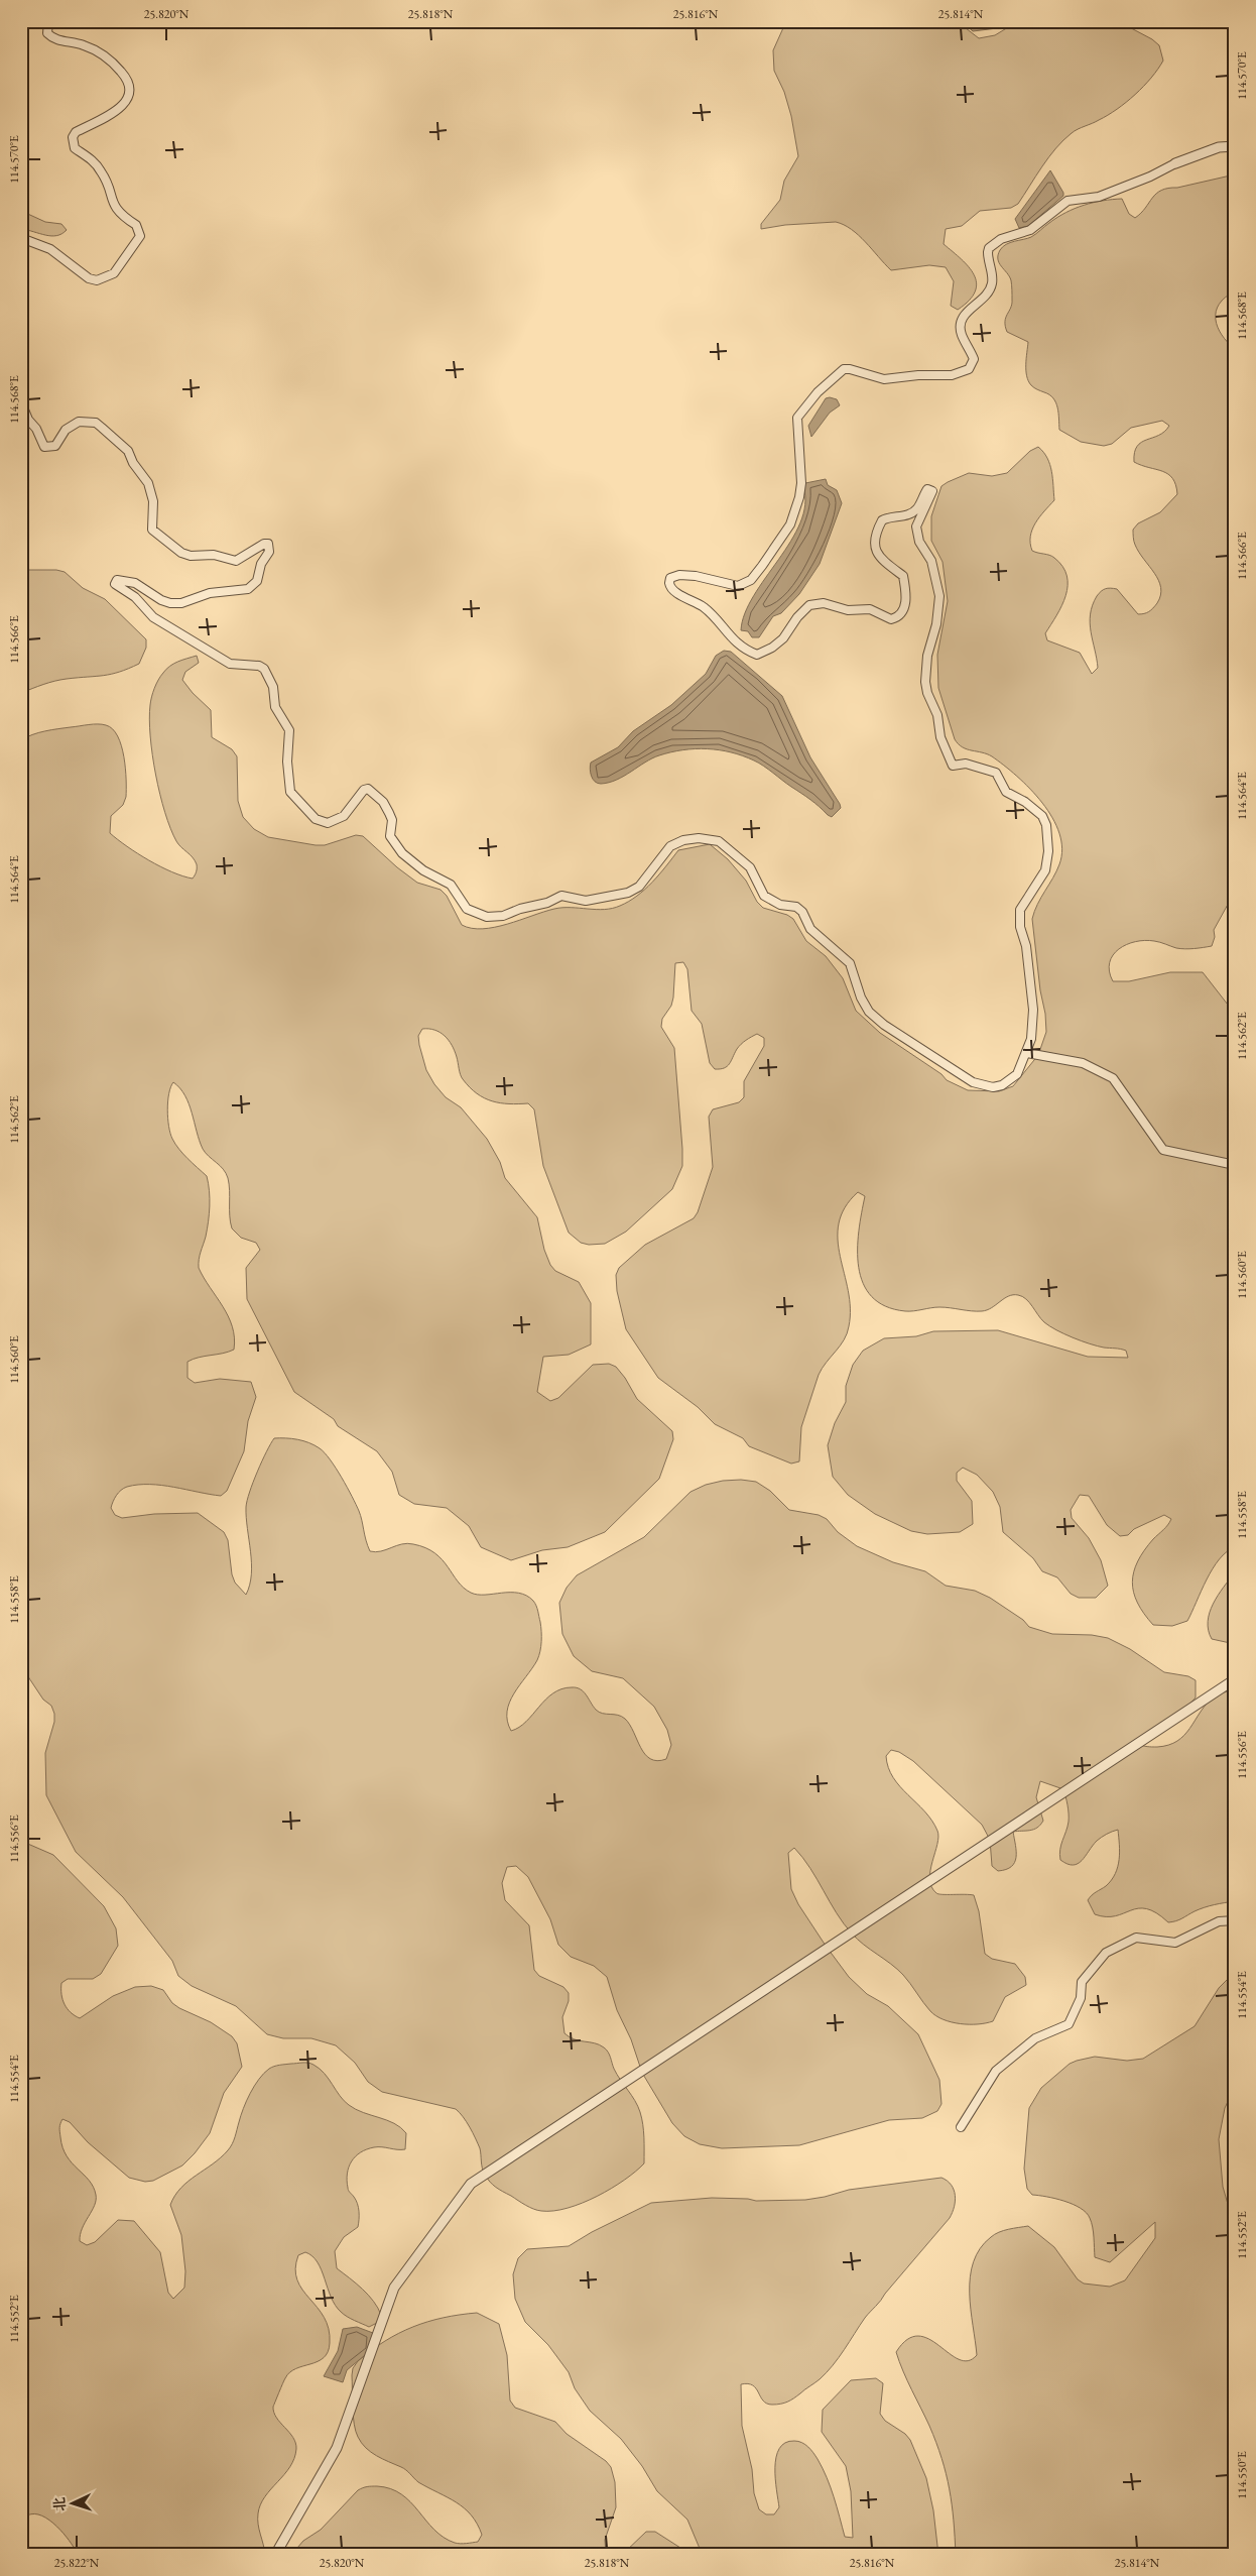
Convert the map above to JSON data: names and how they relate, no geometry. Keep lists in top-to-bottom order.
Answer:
{
  "north": "left",
  "coordinates": [
    "25.820°N",
    "25.818°N",
    "25.816°N",
    "25.814°N",
    "114.570°E",
    "114.568°E",
    "114.566°E",
    "114.564°E",
    "114.562°E",
    "114.560°E",
    "114.558°E",
    "114.556°E",
    "114.554°E",
    "114.552°E",
    "114.550°E",
    "25.822°N"
  ]
}
